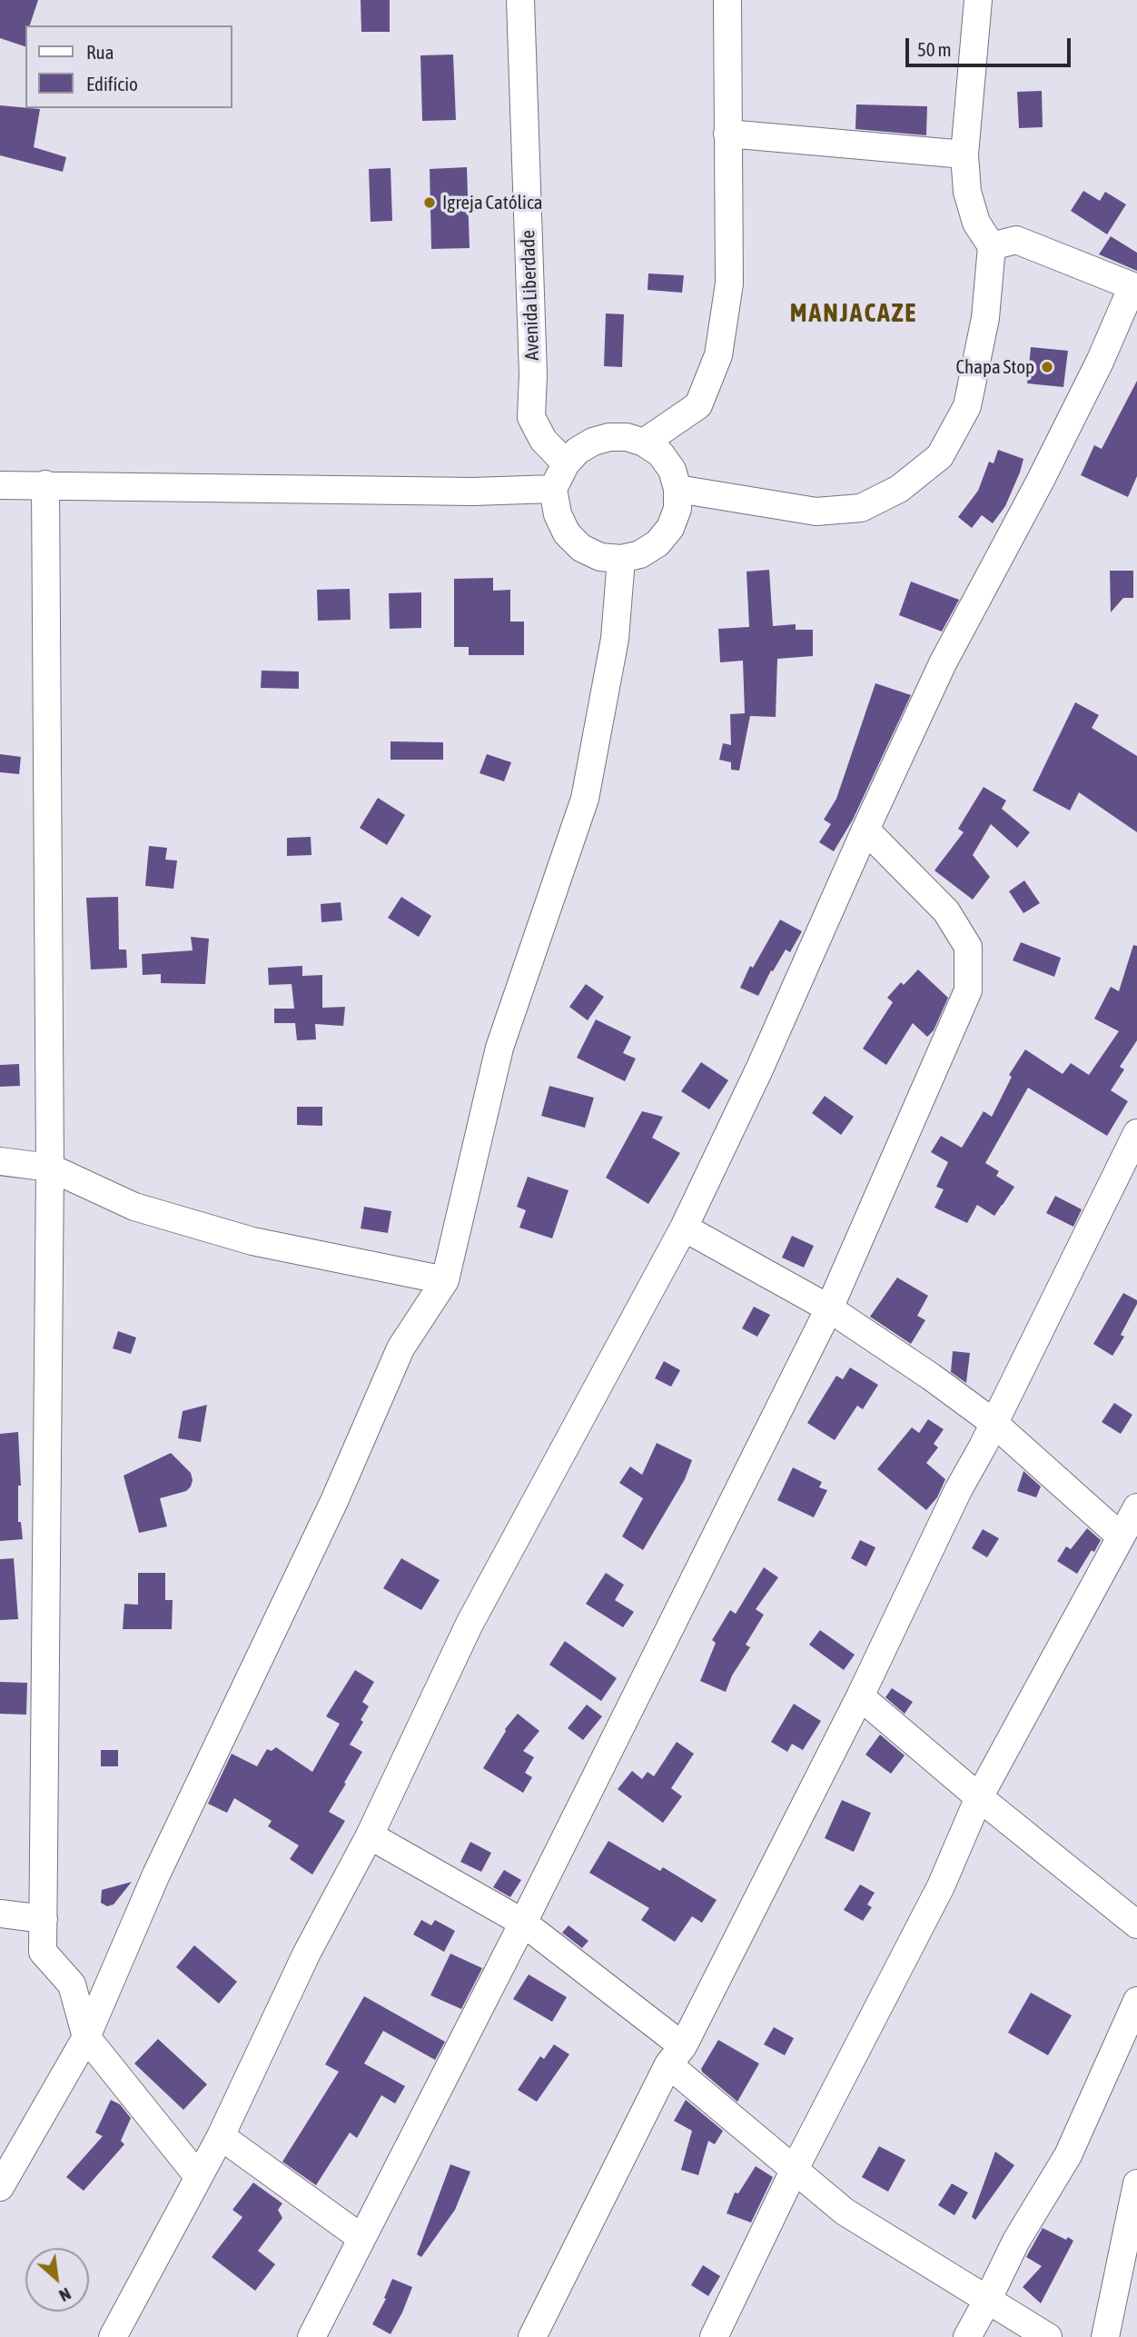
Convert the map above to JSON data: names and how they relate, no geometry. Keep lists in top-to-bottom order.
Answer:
{
  "streets": {
    "street": ["Avenida Liberdade"]
  },
  "districts": ["MANJACAZE"],
  "places": ["Igreja Católica", "Chapa Stop"],
  "legend": ["Rua", "Edifício"],
  "scale_bar": "50 m",
  "north": "bottom right"
}
